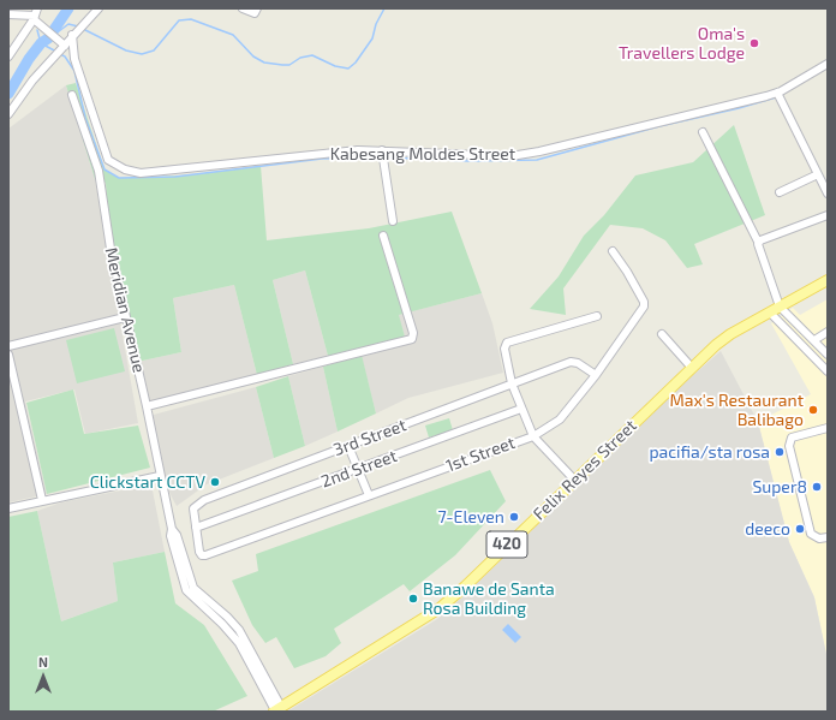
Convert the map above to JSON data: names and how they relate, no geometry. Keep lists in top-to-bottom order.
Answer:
{
  "streets": {
    "main road": ["Felix Reyes Street", "420"],
    "street": [
      "Kabesang Moldes Street",
      "Meridian Avenue",
      "3rd Street",
      "1st Street",
      "2nd Street"
    ]
  },
  "crossings": [
    ["Meridian Avenue", "Felix Reyes Street"],
    ["3rd Street", "1st Street"],
    ["3rd Street", "2nd Street"]
  ],
  "places": [
    "Oma's Travellers Lodge",
    "Max's Restaurant Balibago",
    "pacifia/sta rosa",
    "Clickstart CCTV",
    "Super8",
    "7-Eleven",
    "deeco",
    "Banawe de Santa Rosa Building"
  ],
  "north": "top"
}
